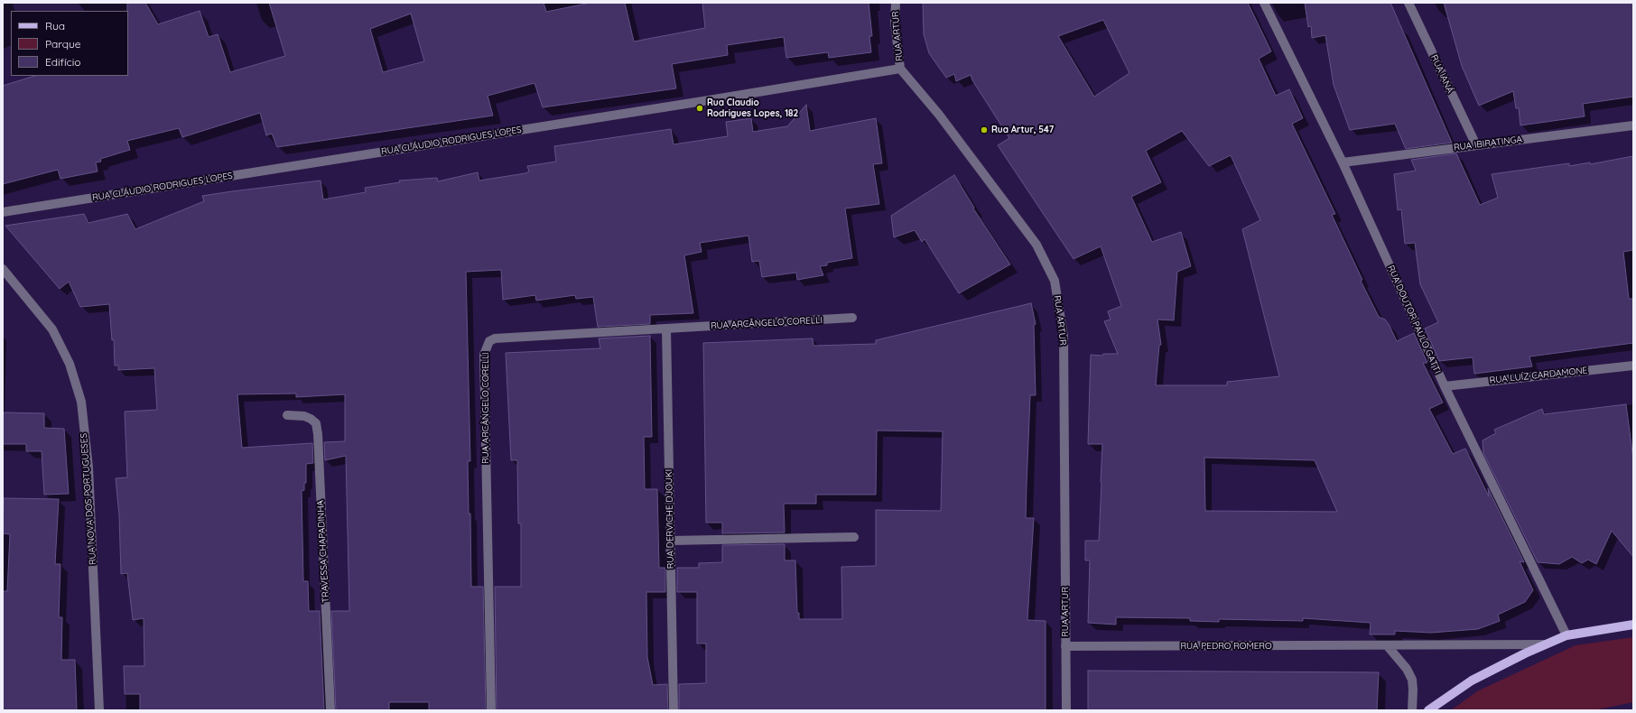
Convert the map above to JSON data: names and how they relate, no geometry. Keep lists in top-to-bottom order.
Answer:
{
  "streets": {
    "street": [
      "RUA ARTUR",
      "RUA IANÁ",
      "RUA CLÁUDIO RODRIGUES LOPES",
      "RUA IBIRATINGA",
      "RUA DOUTOR PAULO GATTI",
      "RUA ARCÂNGELO CORELLI",
      "RUA LUÍZ CARDAMONE",
      "RUA NOVA DOS PORTUGUESES",
      "RUA DERVICHE DJOUKI",
      "TRAVESSA CHAPADINHA",
      "RUA PEDRO ROMERO"
    ]
  },
  "crossings": [
    ["RUA ARTUR", "RUA CLÁUDIO RODRIGUES LOPES"],
    ["RUA ARTUR", "RUA PEDRO ROMERO"],
    ["RUA IANÁ", "RUA IBIRATINGA"],
    ["RUA IBIRATINGA", "RUA DOUTOR PAULO GATTI"],
    ["RUA DOUTOR PAULO GATTI", "RUA LUÍZ CARDAMONE"],
    ["RUA ARCÂNGELO CORELLI", "RUA DERVICHE DJOUKI"]
  ],
  "places": ["Rua Claudio Rodrigues Lopes, 182", "Rua Artur, 547"],
  "legend": ["Rua", "Parque", "Edifício"]
}
